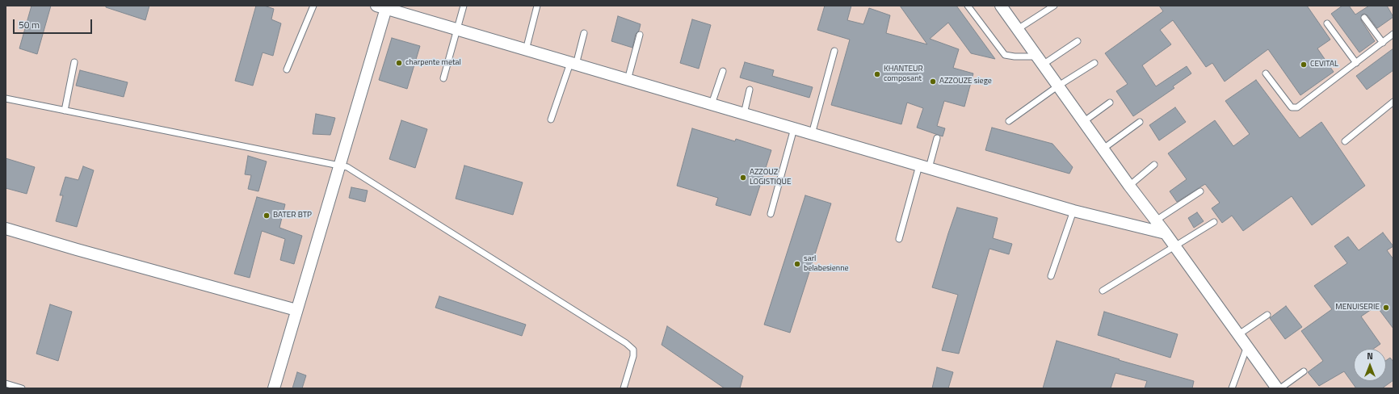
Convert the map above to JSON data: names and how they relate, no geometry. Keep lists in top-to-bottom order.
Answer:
{
  "places": [
    "charpente metal",
    "CEVITAL",
    "KHANTEUR composant",
    "AZZOUZE siege",
    "AZZOUZ LOGISTIQUE",
    "BATER BTP",
    "sarl belabesienne",
    "MENUISERIE"
  ],
  "scale_bar": "50 m",
  "north": "top"
}
